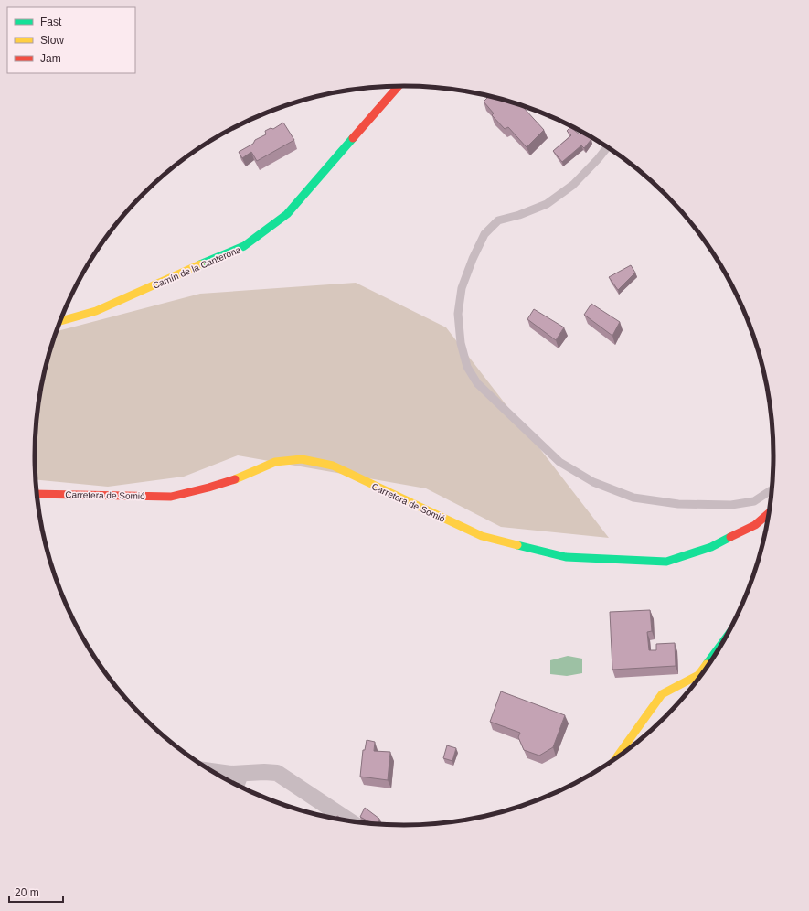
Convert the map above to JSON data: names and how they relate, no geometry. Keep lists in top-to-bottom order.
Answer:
{
  "streets": {
    "street": ["Camín de la Canterona", "Carretera de Somió"]
  },
  "legend": ["Fast", "Slow", "Jam"],
  "scale_bar": "20 m"
}
